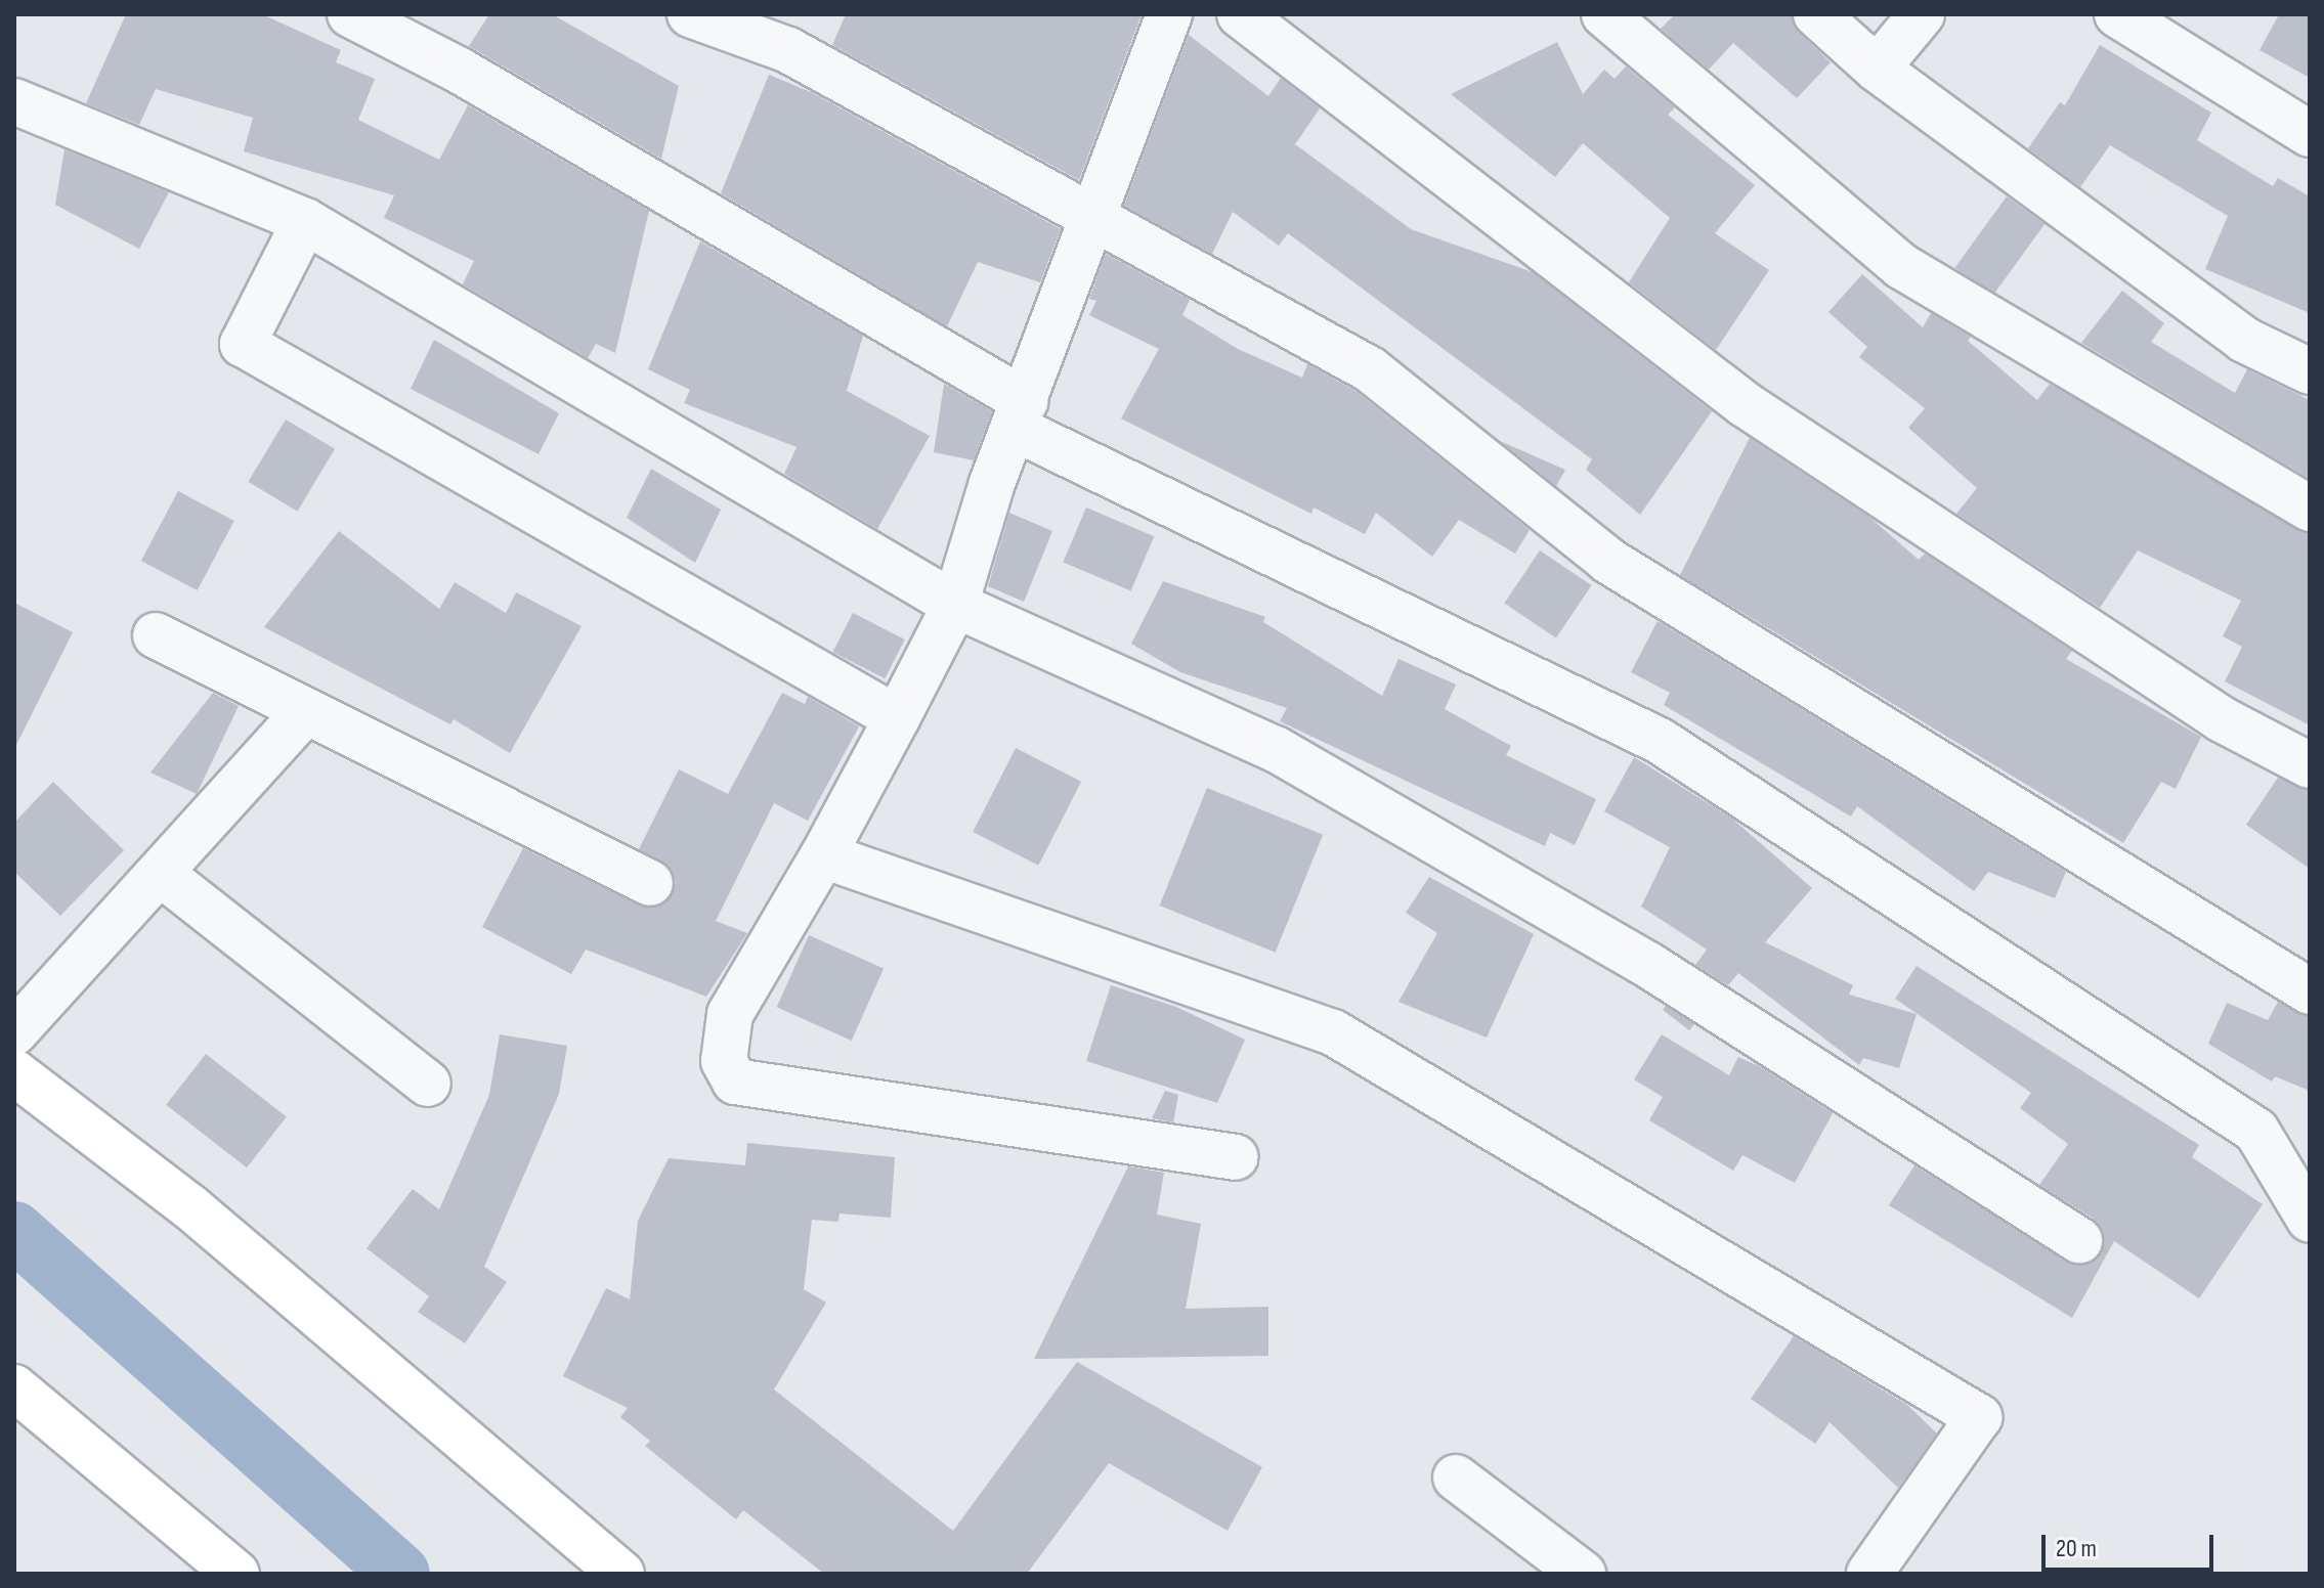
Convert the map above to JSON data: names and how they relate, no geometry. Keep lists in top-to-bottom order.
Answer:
{
  "scale_bar": "20 m"
}
